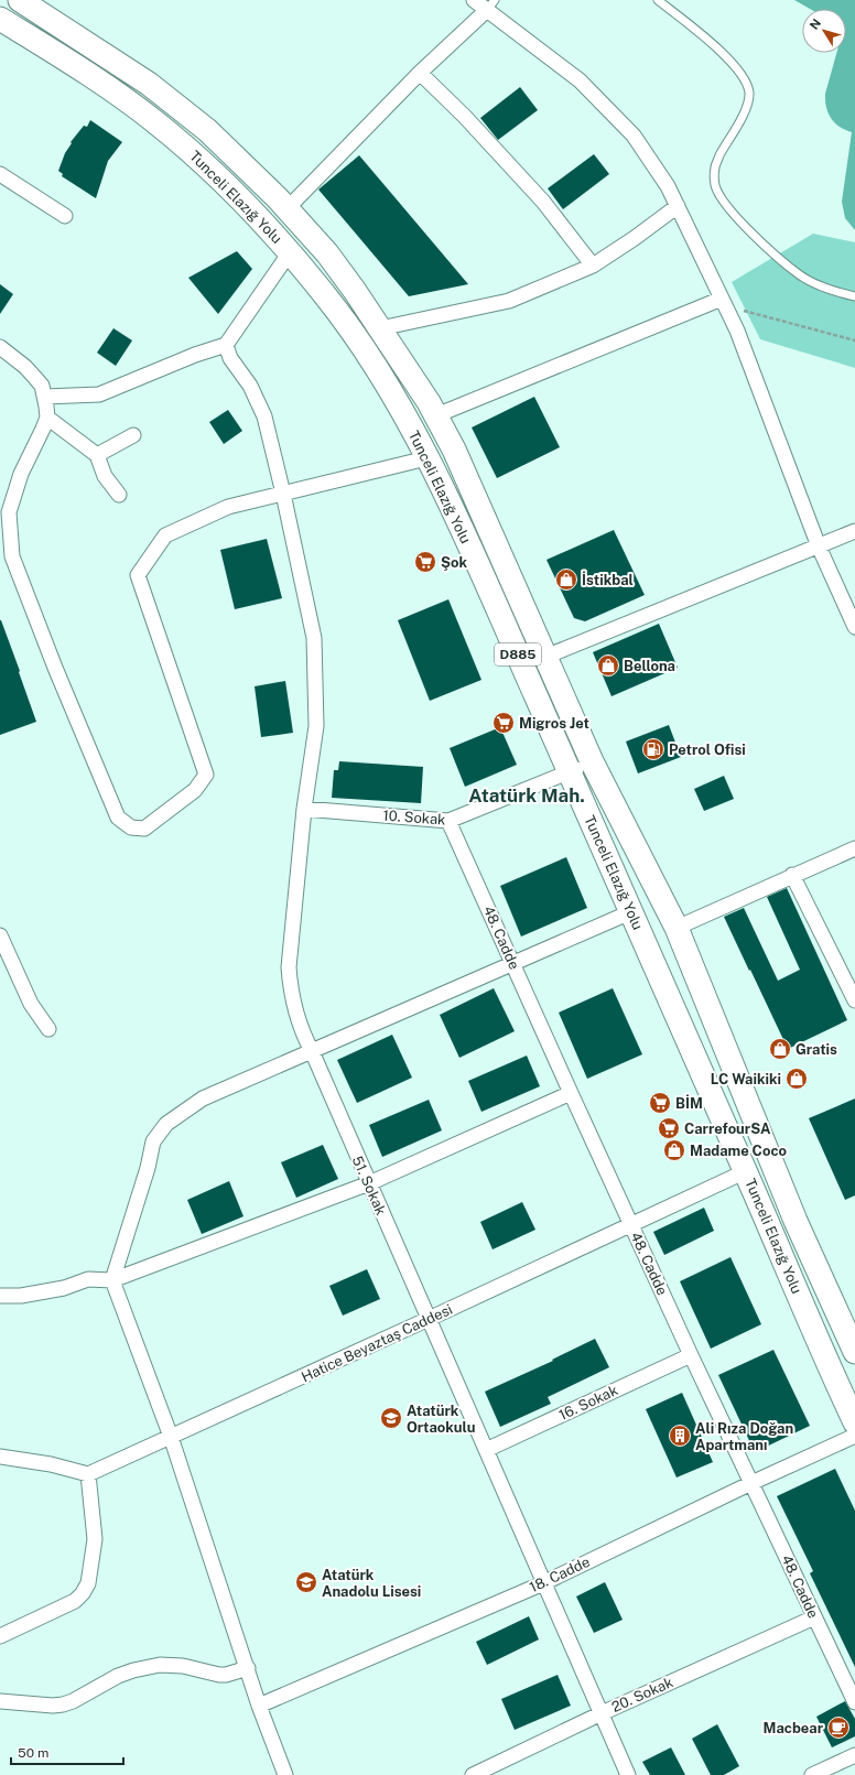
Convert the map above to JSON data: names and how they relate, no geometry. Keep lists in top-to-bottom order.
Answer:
{
  "streets": {
    "main road": ["Tunceli Elazığ Yolu", "D885"],
    "street": [
      "10. Sokak",
      "48. Cadde",
      "51. Sokak",
      "Hatice Beyaztaş Caddesi",
      "16. Sokak",
      "18. Cadde",
      "20. Sokak"
    ]
  },
  "crossings": [
    ["Tunceli Elazığ Yolu", "10. Sokak"],
    ["Tunceli Elazığ Yolu", "Hatice Beyaztaş Caddesi"],
    ["10. Sokak", "48. Cadde"],
    ["10. Sokak", "51. Sokak"],
    ["48. Cadde", "Hatice Beyaztaş Caddesi"],
    ["48. Cadde", "16. Sokak"],
    ["48. Cadde", "18. Cadde"],
    ["48. Cadde", "20. Sokak"],
    ["51. Sokak", "Hatice Beyaztaş Caddesi"],
    ["51. Sokak", "16. Sokak"],
    ["51. Sokak", "18. Cadde"],
    ["51. Sokak", "20. Sokak"]
  ],
  "districts": ["Atatürk Mah."],
  "places": {
    "supermarket": [
      "Şok",
      "Migros Jet",
      "BİM",
      "CarrefourSA"
    ],
    "shop": [
      "İstikbal",
      "Bellona",
      "Gratis",
      "LC Waikiki",
      "Madame Coco"
    ],
    "fuel station": ["Petrol Ofisi"],
    "school or university": ["Atatürk Ortaokulu", "Atatürk Anadolu Lisesi"],
    "building": ["Ali Rıza Doğan Apartmanı"],
    "cafe": ["Macbear"]
  },
  "scale_bar": "50 m",
  "north": "top left"
}
